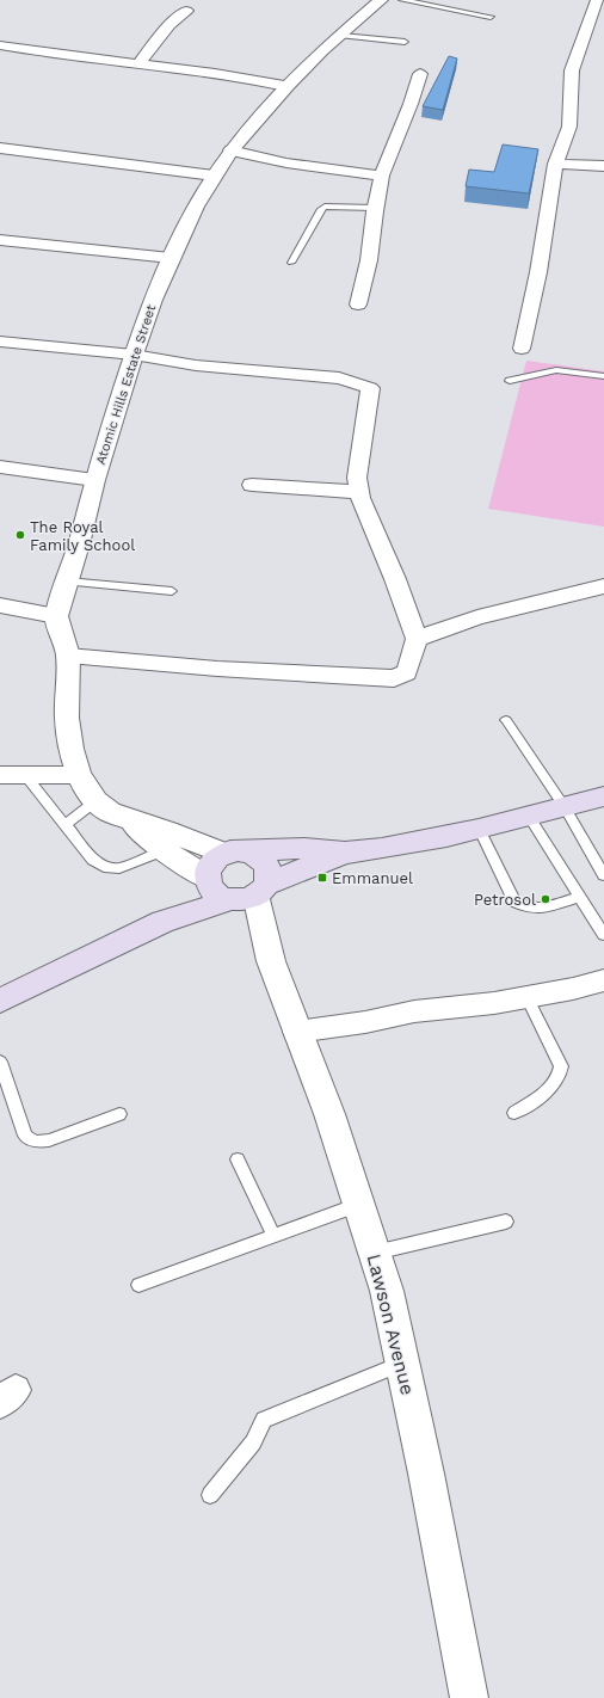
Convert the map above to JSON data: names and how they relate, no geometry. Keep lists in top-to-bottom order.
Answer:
{
  "streets": {
    "street": ["Atomic Hills Estate Street", "Lawson Avenue"]
  },
  "places": {
    "other": ["The Royal Family School", "Petrosol"],
    "transit": ["Emmanuel"]
  }
}
